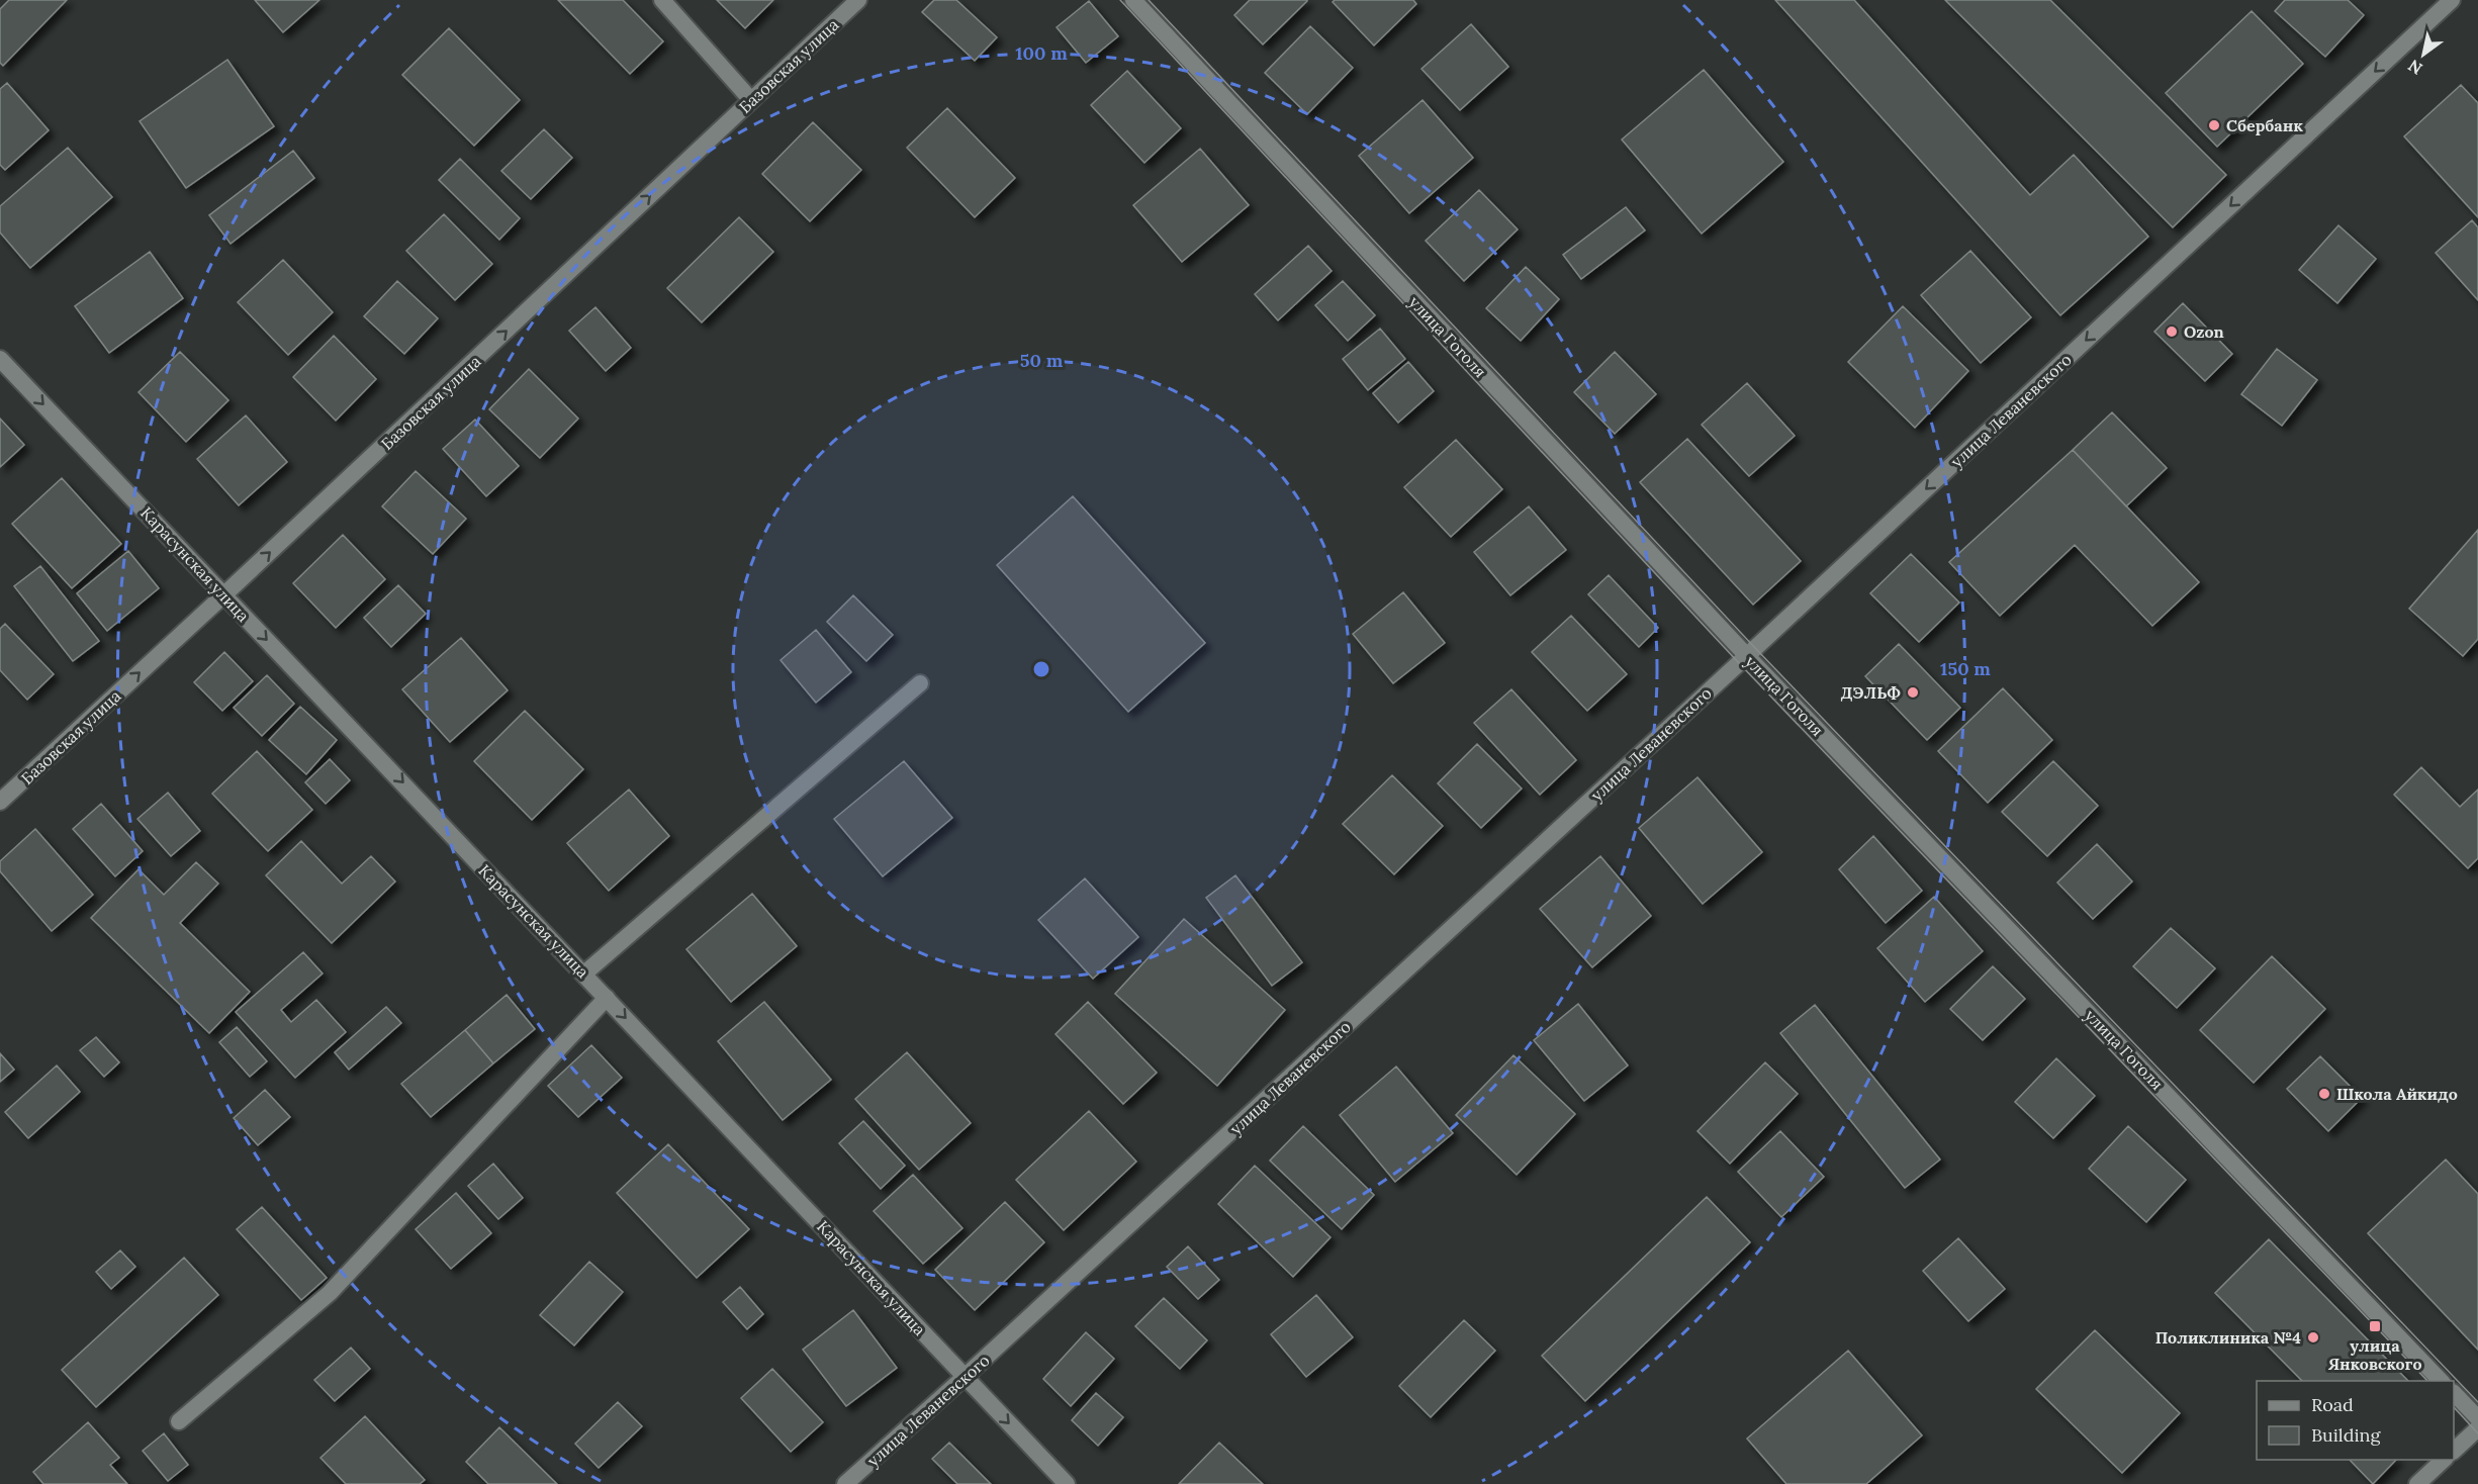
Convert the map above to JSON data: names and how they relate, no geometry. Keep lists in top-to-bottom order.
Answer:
{
  "streets": {
    "street": [
      "Базовская улица",
      "улица Гоголя",
      "улица Леваневского",
      "Карасунская улица"
    ]
  },
  "crossings": [
    ["Базовская улица", "Карасунская улица"],
    ["улица Гоголя", "улица Леваневского"],
    ["улица Леваневского", "Карасунская улица"]
  ],
  "one_way": ["Базовская улица", "улица Леваневского", "Карасунская улица"],
  "places": {
    "other": [
      "Сбербанк",
      "Ozon",
      "ДЭЛЬФ",
      "Школа Айкидо",
      "Поликлиника №4"
    ],
    "transit": ["улица Янковского"]
  },
  "legend": ["Road", "Building"],
  "north": "bottom left",
  "rings": ["100 m", "50 m", "150 m"]
}
